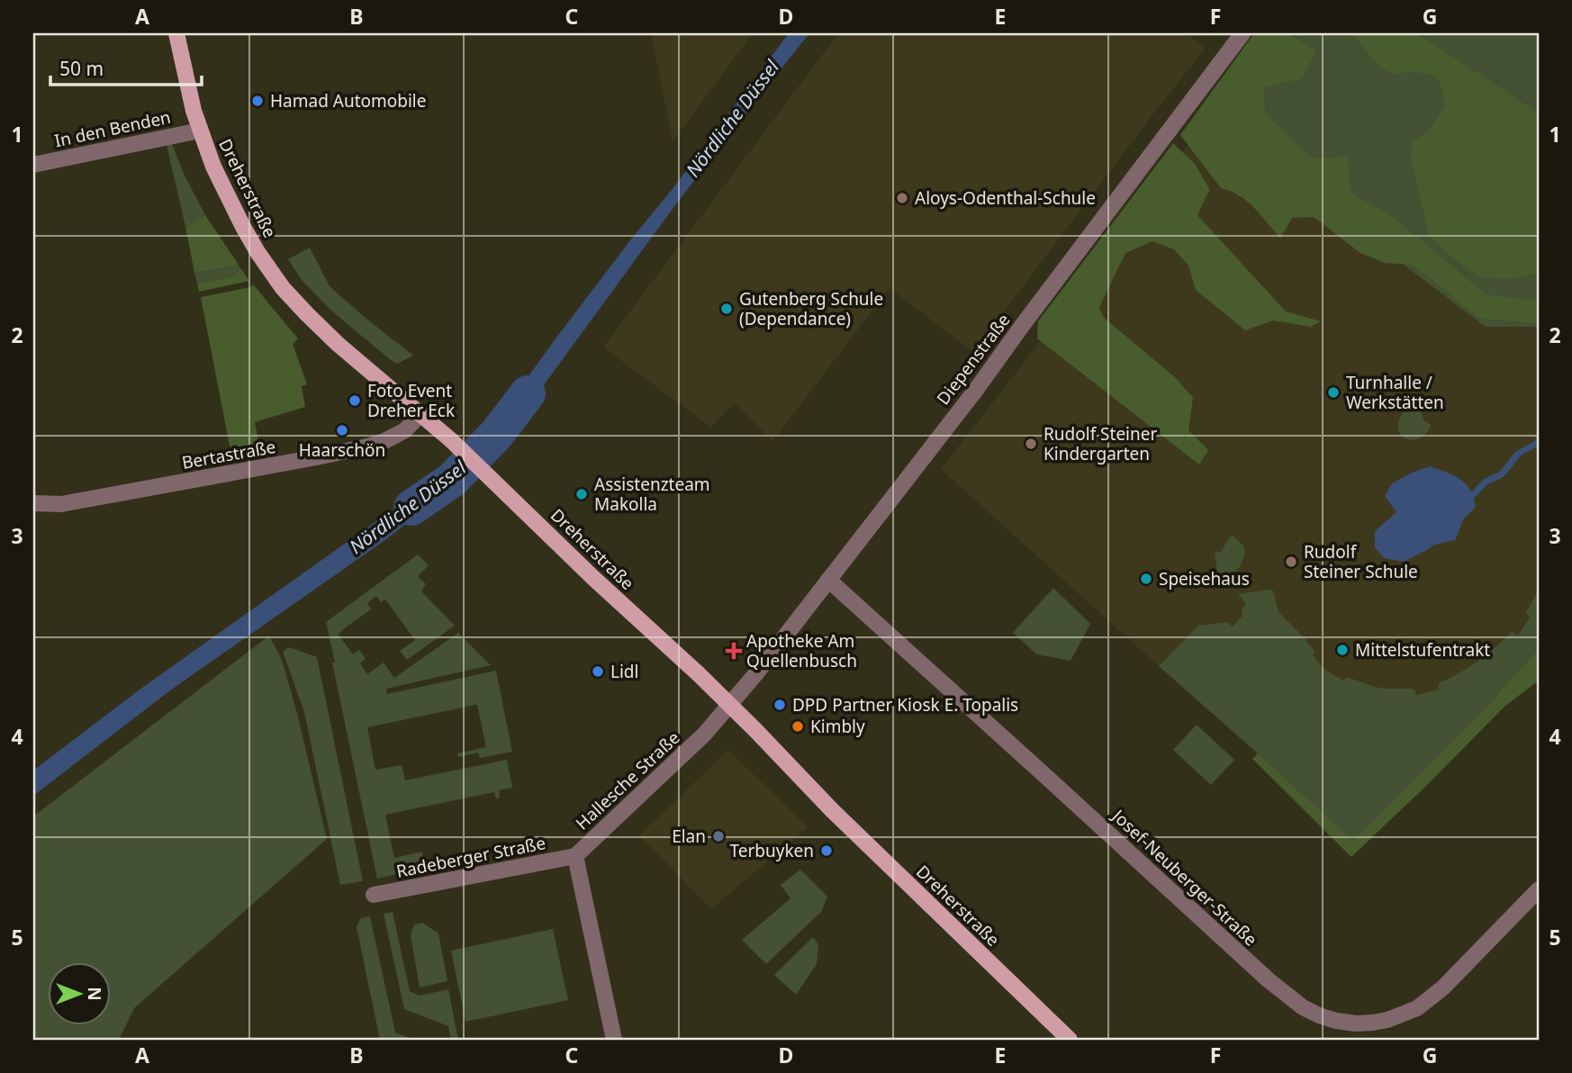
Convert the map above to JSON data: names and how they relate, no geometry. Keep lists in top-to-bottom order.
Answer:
{
  "streets": {
    "main road": ["Dreherstraße"],
    "street": [
      "In den Benden",
      "Diepenstraße",
      "Bertastraße",
      "Hallesche Straße",
      "Radeberger Straße",
      "Josef-Neuberger-Straße"
    ]
  },
  "crossings": [
    ["In den Benden", "Dreherstraße"],
    ["Dreherstraße", "Diepenstraße"],
    ["Dreherstraße", "Bertastraße"],
    ["Dreherstraße", "Hallesche Straße"],
    ["Diepenstraße", "Hallesche Straße"],
    ["Diepenstraße", "Josef-Neuberger-Straße"],
    ["Hallesche Straße", "Radeberger Straße"]
  ],
  "water": ["Nördliche Düssel"],
  "places": {
    "other": [
      "Hamad Automobile",
      "Aloys-Odenthal-Schule",
      "Gutenberg Schule (Dependance)",
      "Turnhalle / Werkstätten",
      "Foto Event Dreher Eck",
      "Haarschön",
      "Rudolf Steiner Kindergarten",
      "Assistenzteam Makolla",
      "Rudolf Steiner Schule",
      "Speisehaus",
      "Mittelstufentrakt",
      "Lidl",
      "DPD Partner Kiosk E. Topalis",
      "Kimbly",
      "Elan",
      "Terbuyken"
    ],
    "health": ["Apotheke Am Quellenbusch"]
  },
  "scale_bar": "50 m",
  "north": "right",
  "grid": {
    "columns": [
      "A",
      "B",
      "C",
      "D",
      "E",
      "F",
      "G"
    ],
    "rows": [
      "1",
      "2",
      "3",
      "4",
      "5"
    ]
  }
}
